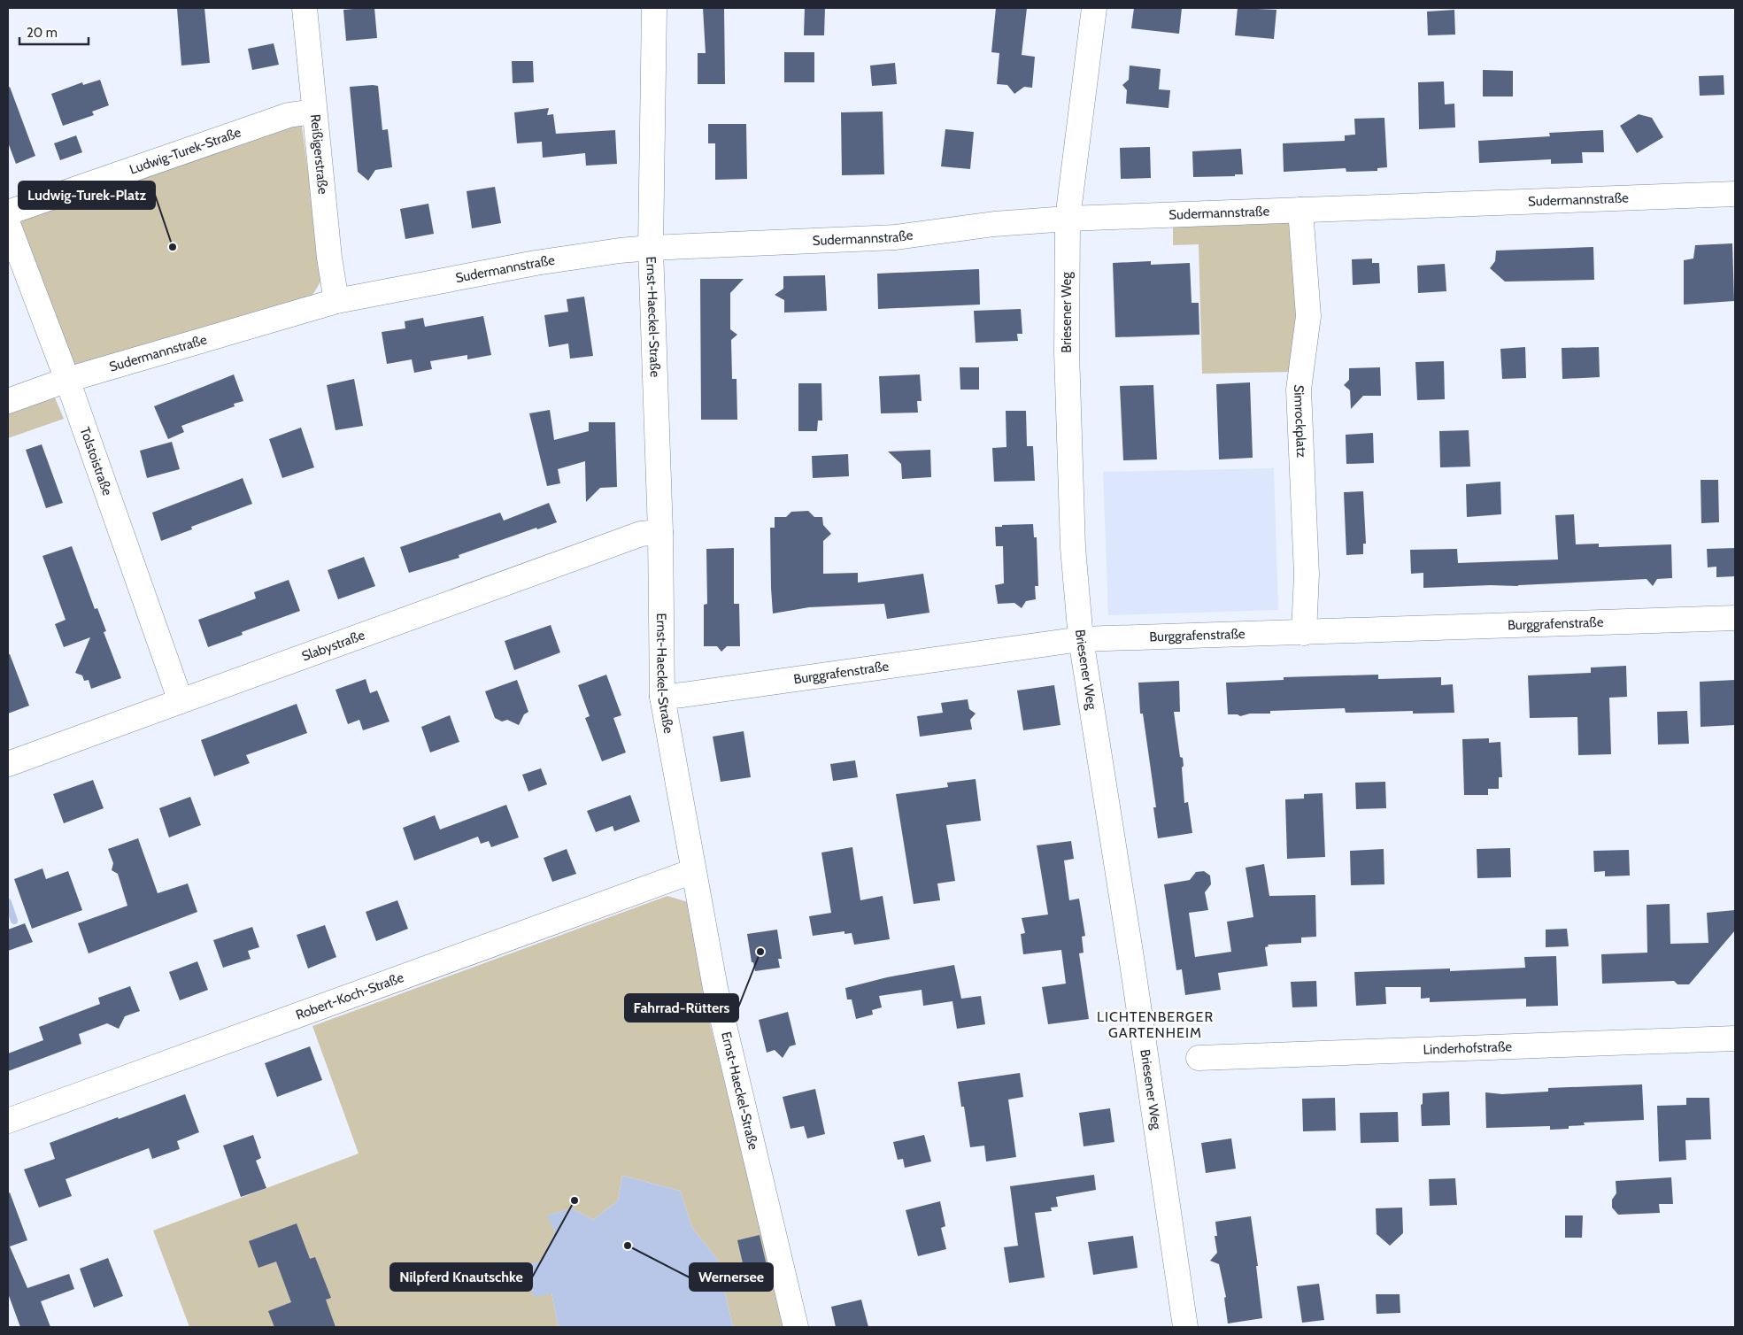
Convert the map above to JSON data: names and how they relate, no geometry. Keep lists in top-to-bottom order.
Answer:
{
  "streets": {
    "street": [
      "Ludwig-Turek-Straße",
      "Reißigerstraße",
      "Sudermannstraße",
      "Briesener Weg",
      "Ernst-Haeckel-Straße",
      "Simrockplatz",
      "Tolstoistraße",
      "Burggrafenstraße",
      "Slabystraße",
      "Robert-Koch-Straße",
      "Linderhofstraße"
    ]
  },
  "crossings": [
    ["Ludwig-Turek-Straße", "Reißigerstraße"],
    ["Reißigerstraße", "Sudermannstraße"],
    ["Sudermannstraße", "Briesener Weg"],
    ["Sudermannstraße", "Ernst-Haeckel-Straße"],
    ["Sudermannstraße", "Simrockplatz"],
    ["Sudermannstraße", "Tolstoistraße"],
    ["Briesener Weg", "Burggrafenstraße"],
    ["Ernst-Haeckel-Straße", "Burggrafenstraße"],
    ["Ernst-Haeckel-Straße", "Slabystraße"],
    ["Ernst-Haeckel-Straße", "Robert-Koch-Straße"],
    ["Simrockplatz", "Burggrafenstraße"],
    ["Tolstoistraße", "Slabystraße"]
  ],
  "districts": ["LICHTENBERGER GARTENHEIM"],
  "places": [
    "Ludwig-Turek-Platz",
    "Fahrrad-Rütters",
    "Nilpferd Knautschke",
    "Wernersee"
  ],
  "scale_bar": "20 m"
}
